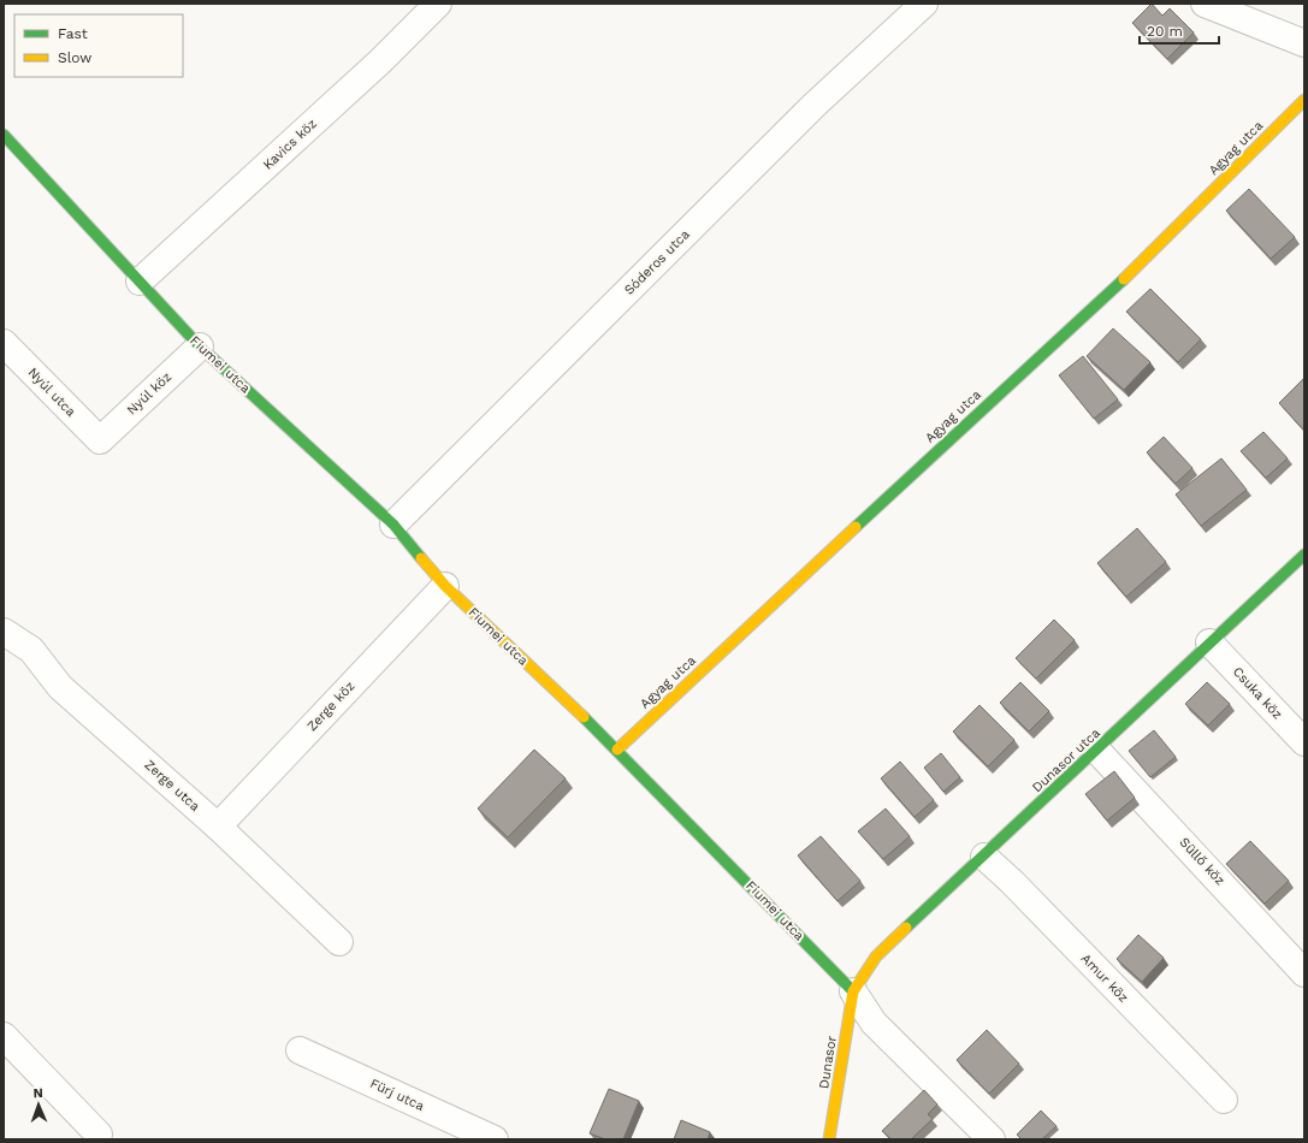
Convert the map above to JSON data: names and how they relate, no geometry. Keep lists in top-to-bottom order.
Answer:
{
  "streets": {
    "street": [
      "Kavics köz",
      "Agyag utca",
      "Sóderos utca",
      "Fiumei utca",
      "Nyúl utca",
      "Nyúl köz",
      "Csuka köz",
      "Zerge köz",
      "Dunasor utca",
      "Zerge utca",
      "Süllő köz",
      "Amur köz",
      "Dunasor",
      "Fürj utca"
    ]
  },
  "crossings": [
    ["Kavics köz", "Fiumei utca"],
    ["Agyag utca", "Fiumei utca"],
    ["Sóderos utca", "Fiumei utca"],
    ["Fiumei utca", "Nyúl köz"],
    ["Fiumei utca", "Zerge köz"],
    ["Fiumei utca", "Dunasor utca"],
    ["Fiumei utca", "Dunasor"],
    ["Nyúl utca", "Nyúl köz"],
    ["Csuka köz", "Dunasor utca"],
    ["Zerge köz", "Zerge utca"],
    ["Dunasor utca", "Süllő köz"],
    ["Dunasor utca", "Amur köz"],
    ["Dunasor utca", "Dunasor"]
  ],
  "legend": ["Fast", "Slow"],
  "scale_bar": "20 m",
  "north": "top"
}
